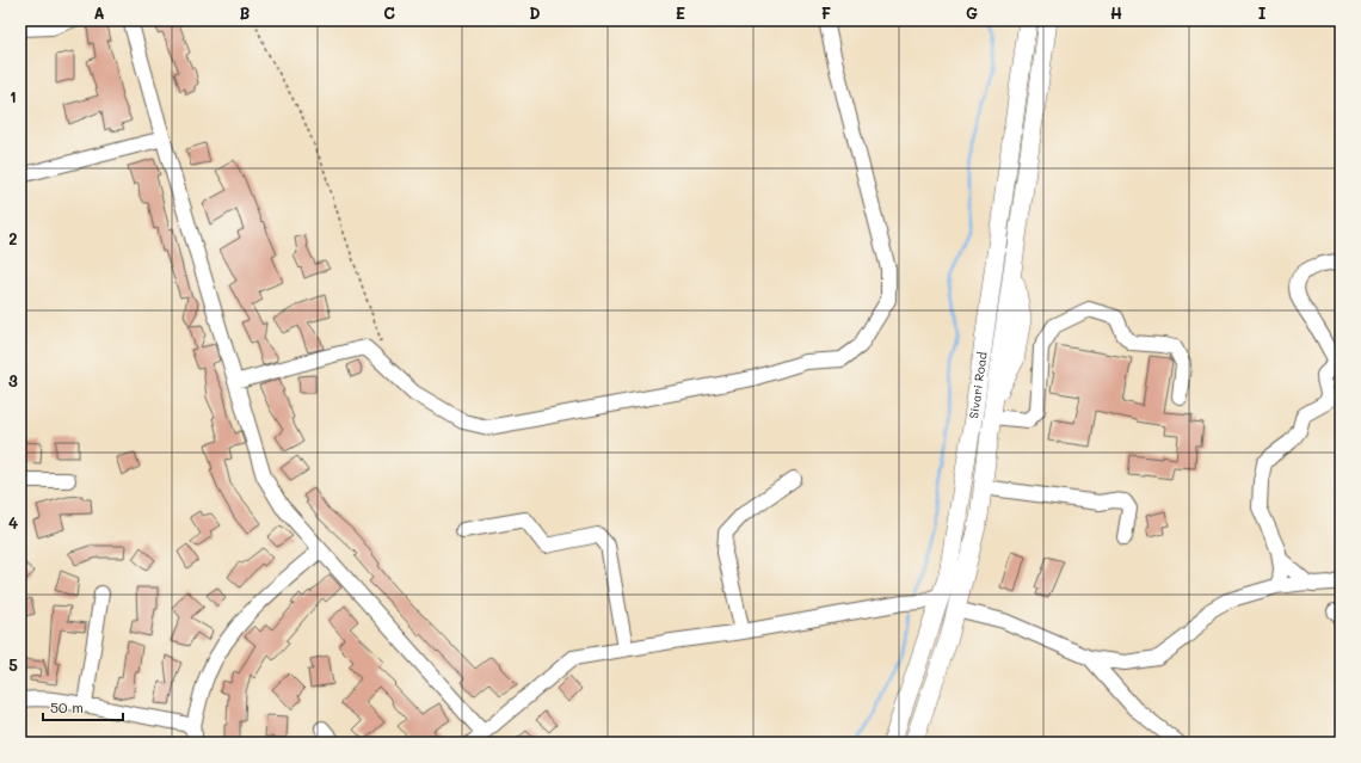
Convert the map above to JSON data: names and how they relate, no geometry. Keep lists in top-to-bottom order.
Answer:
{
  "streets": {
    "main road": ["Sivari Road"]
  },
  "scale_bar": "50 m",
  "grid": {
    "columns": [
      "A",
      "B",
      "C",
      "D",
      "E",
      "F",
      "G",
      "H",
      "I"
    ],
    "rows": [
      "1",
      "2",
      "3",
      "4",
      "5"
    ]
  }
}
